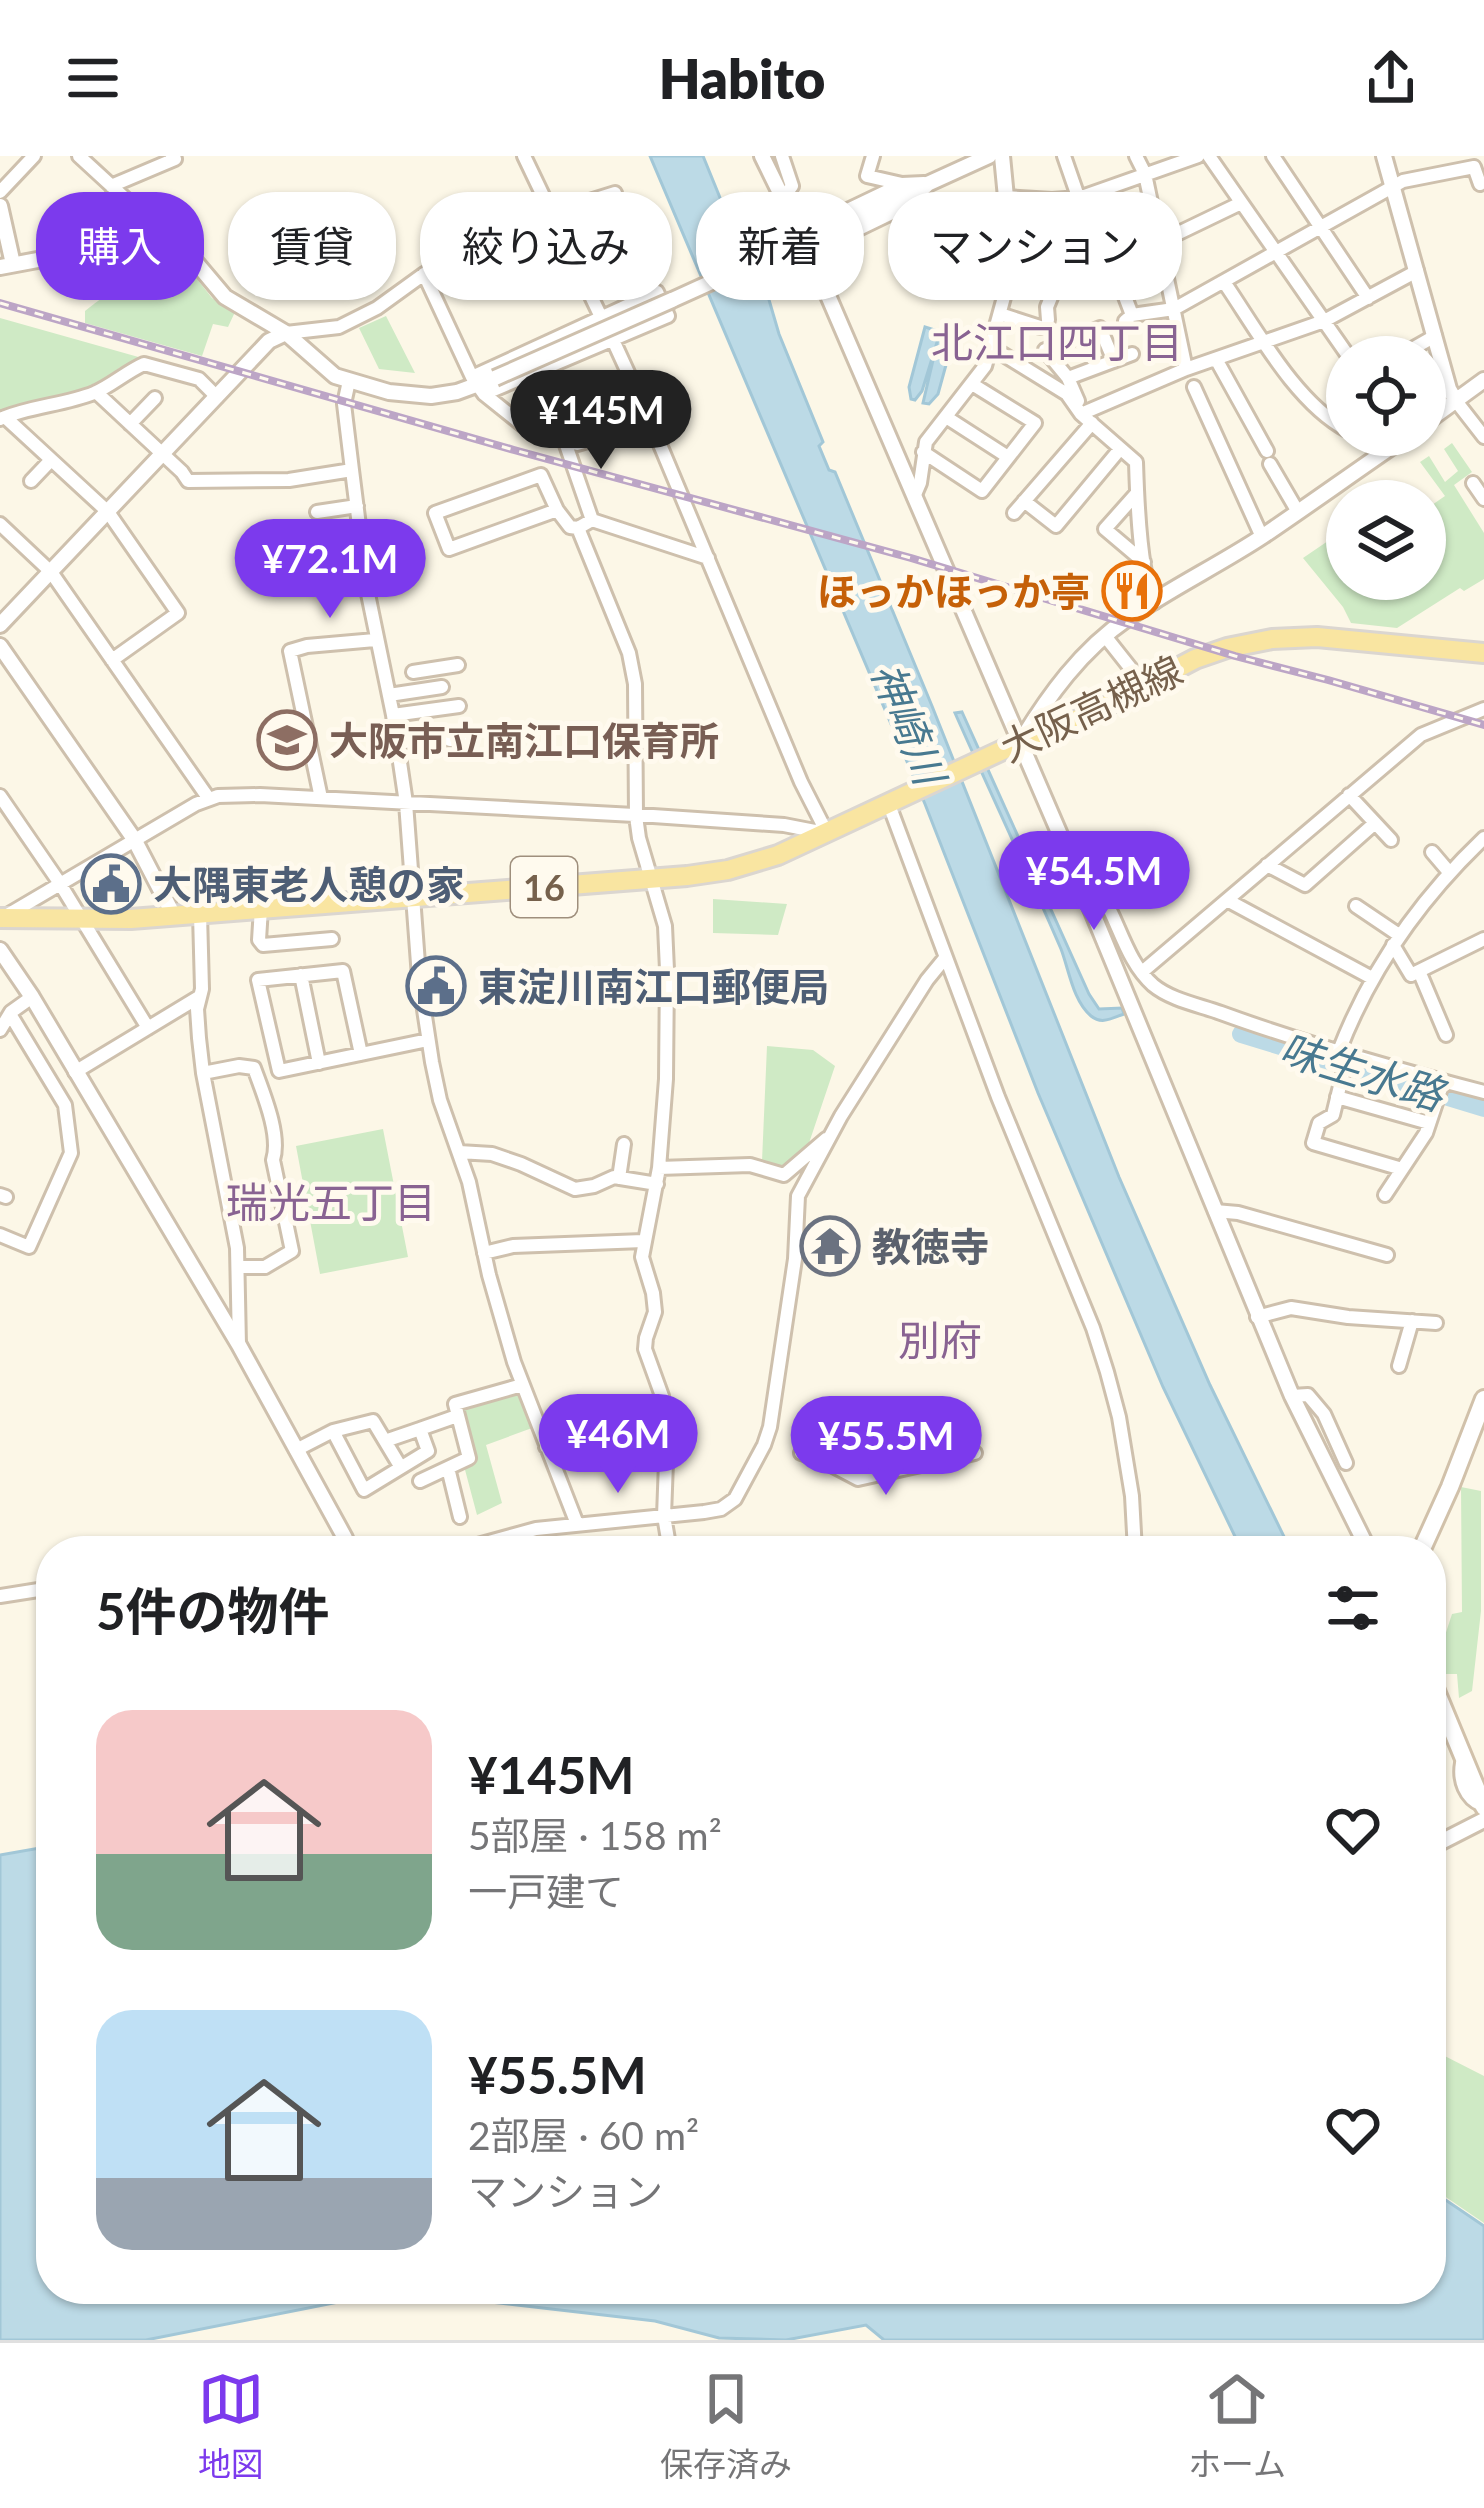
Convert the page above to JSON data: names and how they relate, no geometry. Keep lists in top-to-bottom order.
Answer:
{
  "streets": {
    "main road": ["大阪高槻線", "16"]
  },
  "districts": ["北江口四丁目", "瑞光五丁目", "別府"],
  "water": ["神崎川", "味生水路"],
  "places": {
    "restaurant": ["ほっかほっか亭"],
    "school or university": ["大阪市立南江口保育所"],
    "public building": ["大隅東老人憩の家", "東淀川南江口郵便局"],
    "temple": ["教徳寺"]
  },
  "page": {
    "header": "Habito",
    "chip": [
      "購入",
      "賃貸",
      "絞り込み",
      "新着",
      "マンション"
    ],
    "price": [
      "¥145M",
      "¥72.1M",
      "¥54.5M",
      "¥46M",
      "¥55.5M"
    ],
    "heading": "5件の物件",
    "list": [
      {
        "name": "¥145M",
        "note": "5部屋 · 158 m² · 一戸建て"
      },
      {
        "name": "¥55.5M",
        "note": "2部屋 · 60 m² · マンション"
      }
    ],
    "tabs": ["地図", "保存済み", "ホーム"]
  }
}
